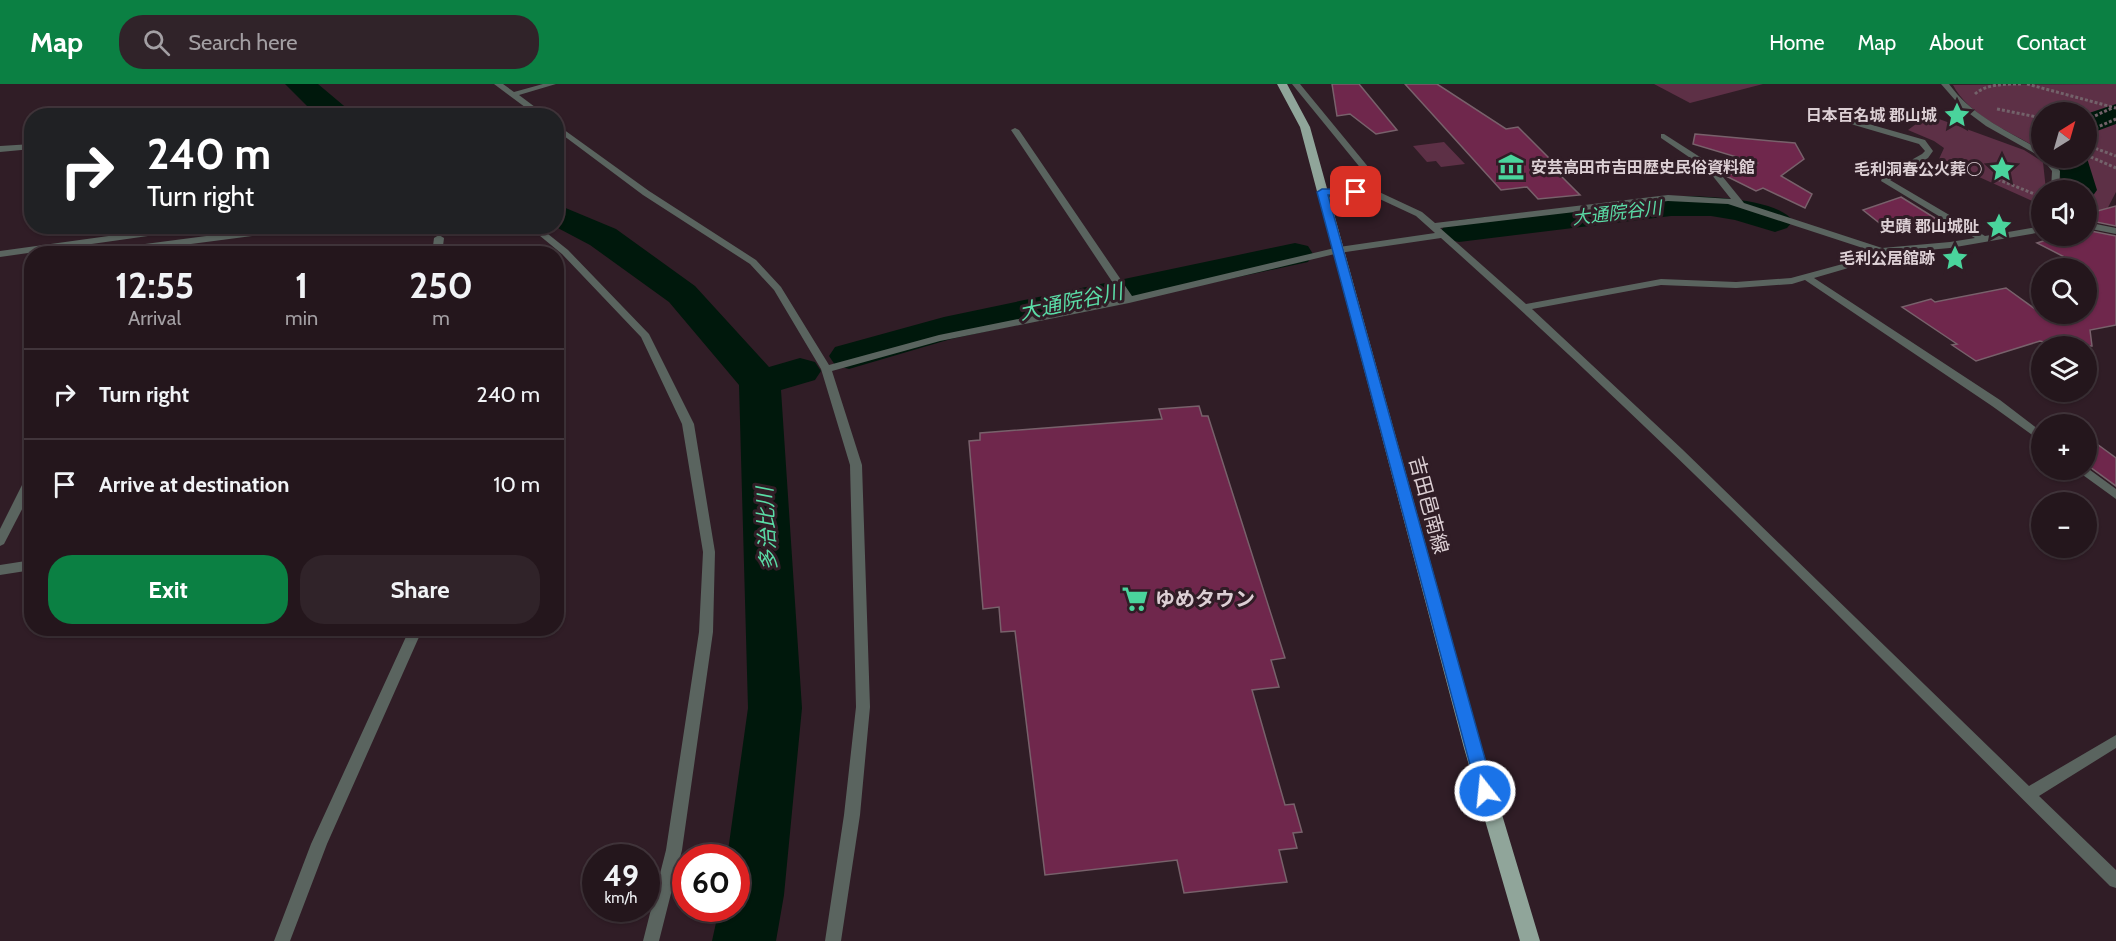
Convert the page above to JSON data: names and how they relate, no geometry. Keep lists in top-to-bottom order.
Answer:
{
  "streets": {
    "main road": ["吉田邑南線"]
  },
  "water": ["大通院谷川", "多治比川"],
  "places": {
    "place": [
      "日本百名城 郡山城",
      "毛利洞春公火葬○",
      "史蹟 郡山城阯",
      "毛利公居館跡"
    ],
    "museum": ["安芸高田市吉田歴史民俗資料館"],
    "supermarket": ["ゆめタウン"]
  },
  "north": "top right",
  "page": {
    "header": "Map",
    "search": "Search here",
    "nav": [
      "Home",
      "Map",
      "About",
      "Contact"
    ],
    "map_buttons": ["+", "−"],
    "turn": ["240 m", "Turn right"],
    "eta": [
      "12:55",
      "Arrival",
      "1",
      "min",
      "250",
      "m"
    ],
    "list": [
      {
        "name": "Turn right",
        "value": "240 m"
      },
      {
        "name": "Arrive at destination",
        "value": "10 m"
      }
    ],
    "buttons": ["Exit", "Share"],
    "speed": "49 km/h",
    "limit": "60"
  }
}
